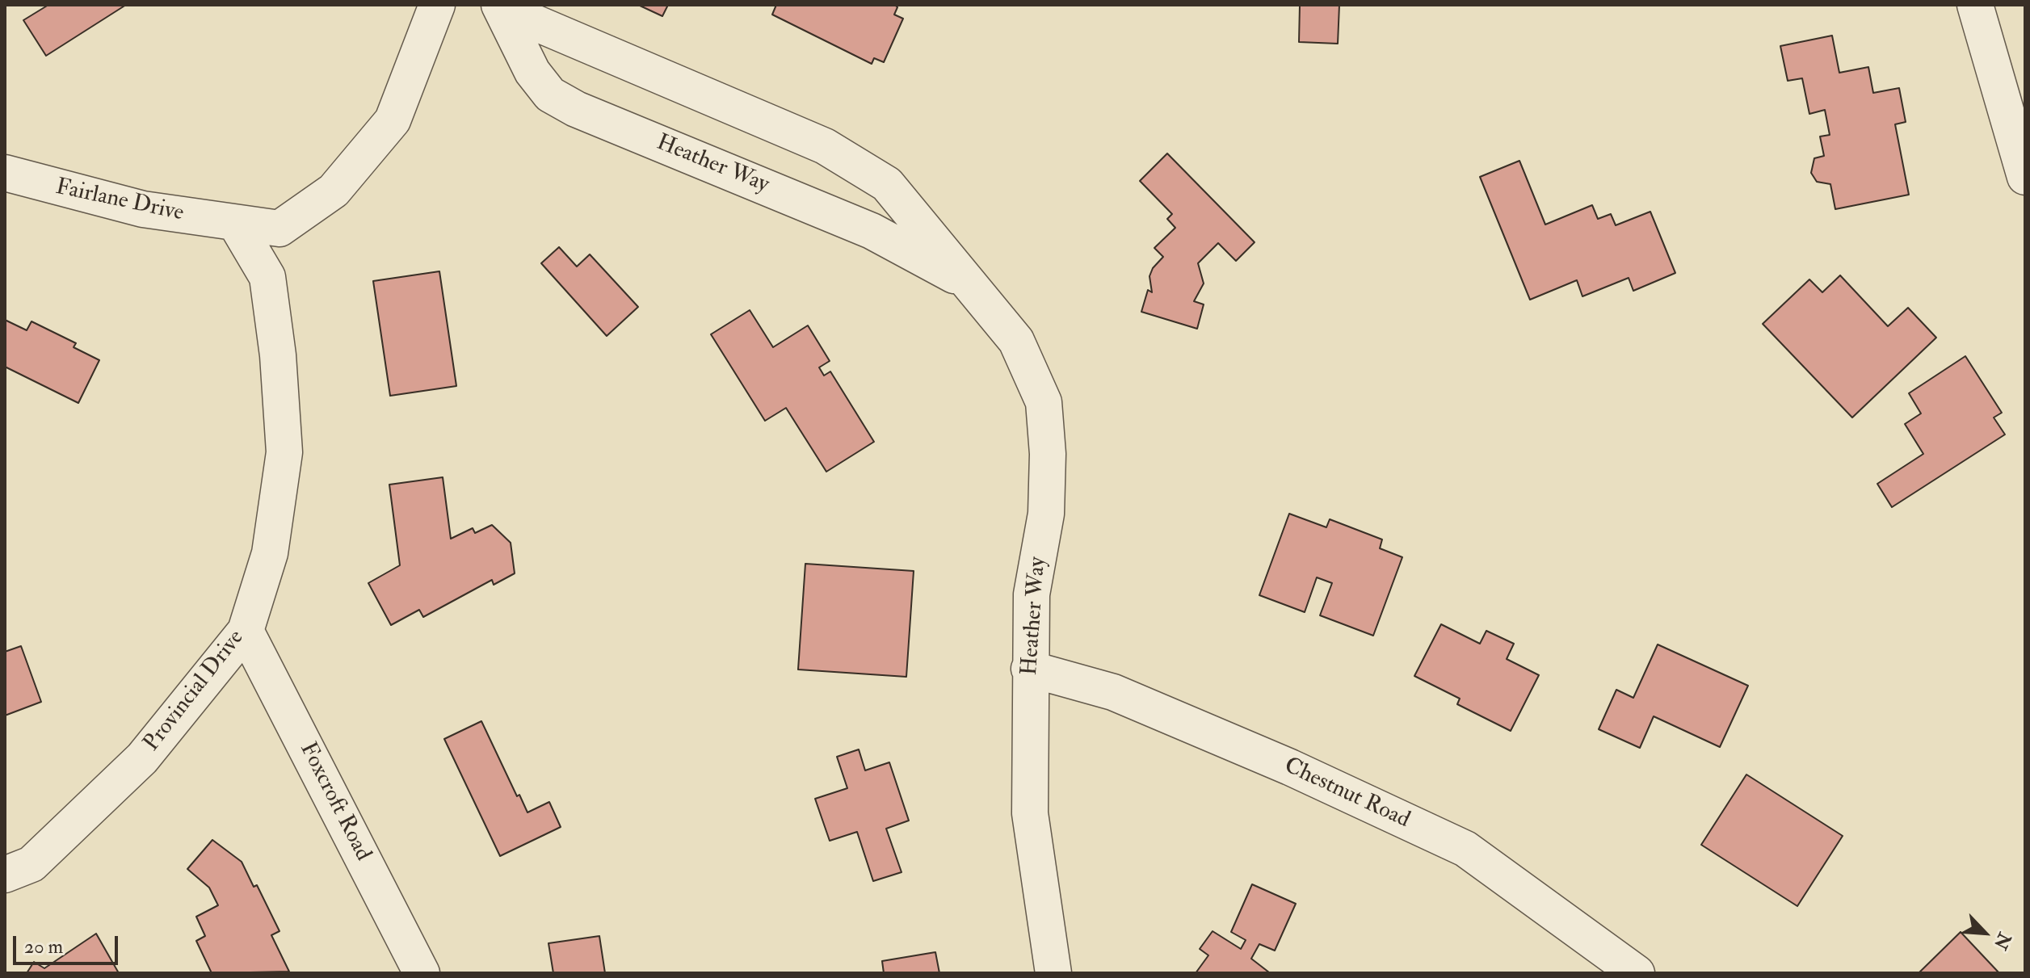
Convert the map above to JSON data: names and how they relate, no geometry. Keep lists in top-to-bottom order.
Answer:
{
  "streets": {
    "street": [
      "Heather Way",
      "Fairlane Drive",
      "Provincial Drive",
      "Chestnut Road",
      "Foxcroft Road"
    ]
  },
  "crossings": [
    ["Heather Way", "Chestnut Road"],
    ["Fairlane Drive", "Provincial Drive"],
    ["Provincial Drive", "Foxcroft Road"]
  ],
  "scale_bar": "20 m",
  "north": "bottom right"
}
